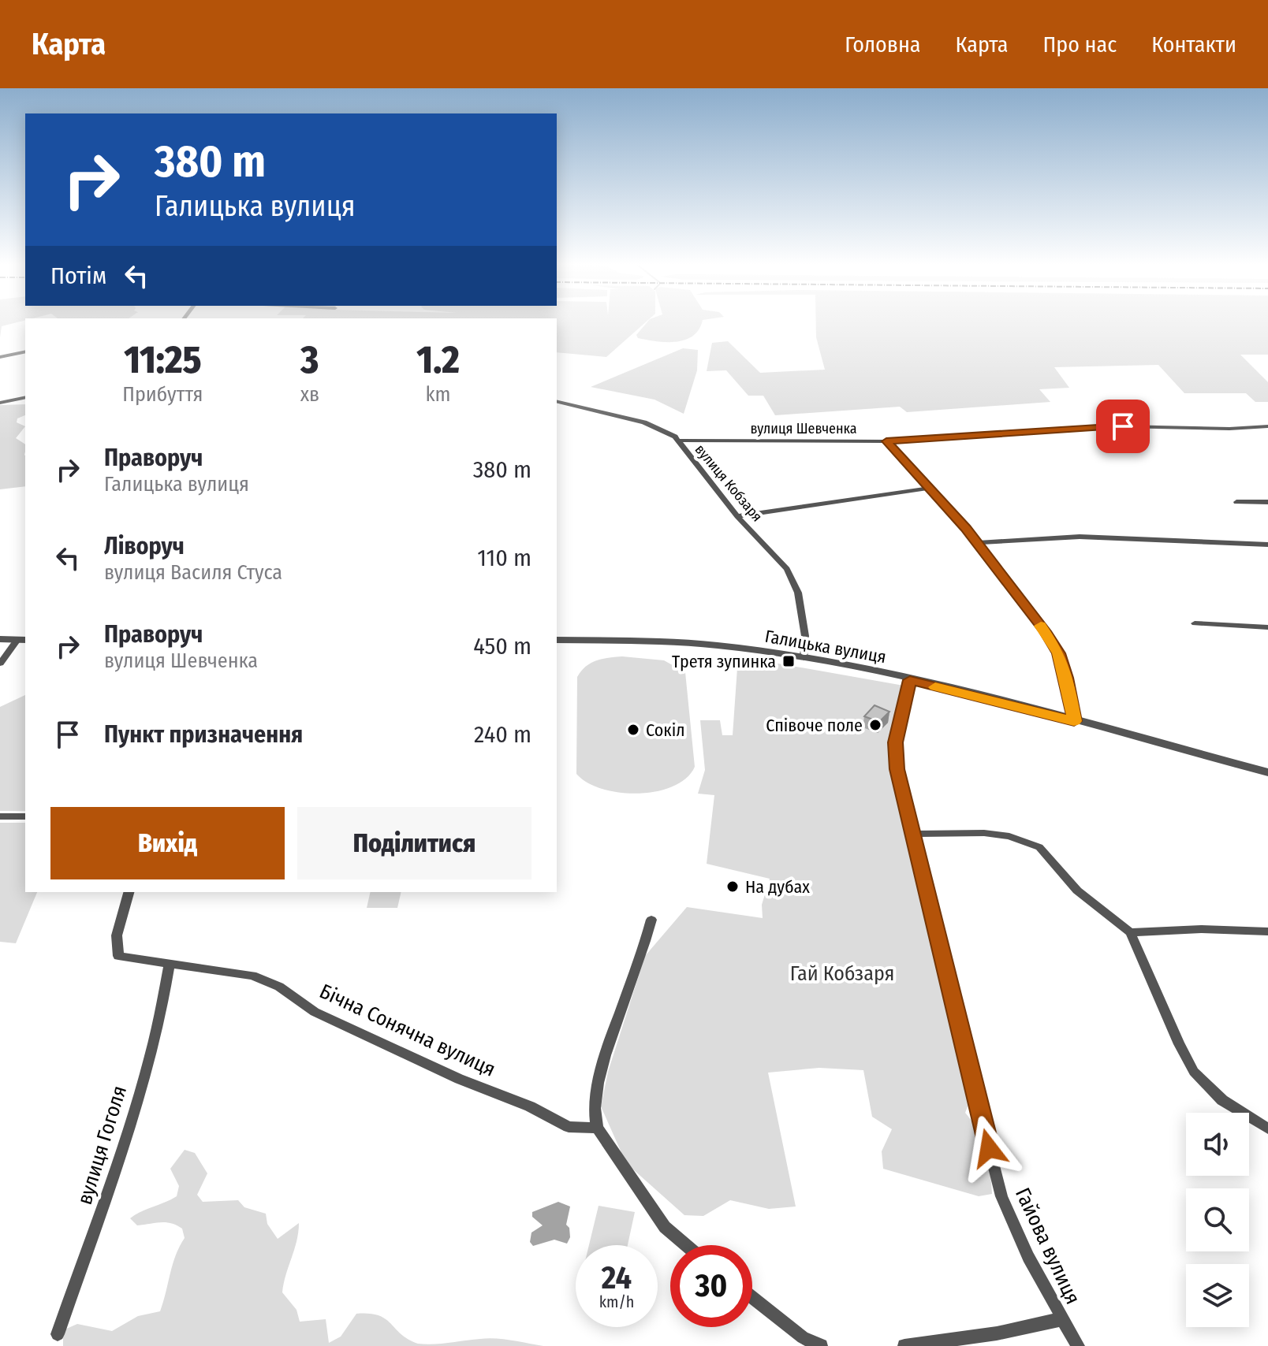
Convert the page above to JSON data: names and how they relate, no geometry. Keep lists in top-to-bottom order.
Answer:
{
  "streets": {
    "street": [
      "вулиця Шевченка",
      "вулиця Кобзаря",
      "Галицька вулиця",
      "Бічна Сонячна вулиця",
      "вулиця Гоголя",
      "Гайова вулиця"
    ]
  },
  "crossings": [
    ["вулиця Шевченка", "вулиця Кобзаря"],
    ["вулиця Кобзаря", "Галицька вулиця"],
    ["Галицька вулиця", "Гайова вулиця"],
    ["Бічна Сонячна вулиця", "вулиця Гоголя"]
  ],
  "parks": ["Гай Кобзаря"],
  "places": {
    "transit": ["Третя зупинка"],
    "other": ["Співоче поле", "Сокіл", "На дубах"]
  },
  "page": {
    "header": "Карта",
    "nav": [
      "Головна",
      "Карта",
      "Про нас",
      "Контакти"
    ],
    "turn": ["380 m", "Галицька вулиця"],
    "then": "Потім",
    "eta": [
      "11:25",
      "Прибуття",
      "3",
      "хв",
      "1.2",
      "km"
    ],
    "list": [
      {
        "name": "Праворуч",
        "note": "Галицька вулиця",
        "value": "380 m"
      },
      {
        "name": "Ліворуч",
        "note": "вулиця Василя Стуса",
        "value": "110 m"
      },
      {
        "name": "Праворуч",
        "note": "вулиця Шевченка",
        "value": "450 m"
      },
      {
        "name": "Пункт призначення",
        "value": "240 m"
      }
    ],
    "buttons": ["Вихід", "Поділитися"],
    "speed": "24 km/h",
    "limit": "30"
  }
}
